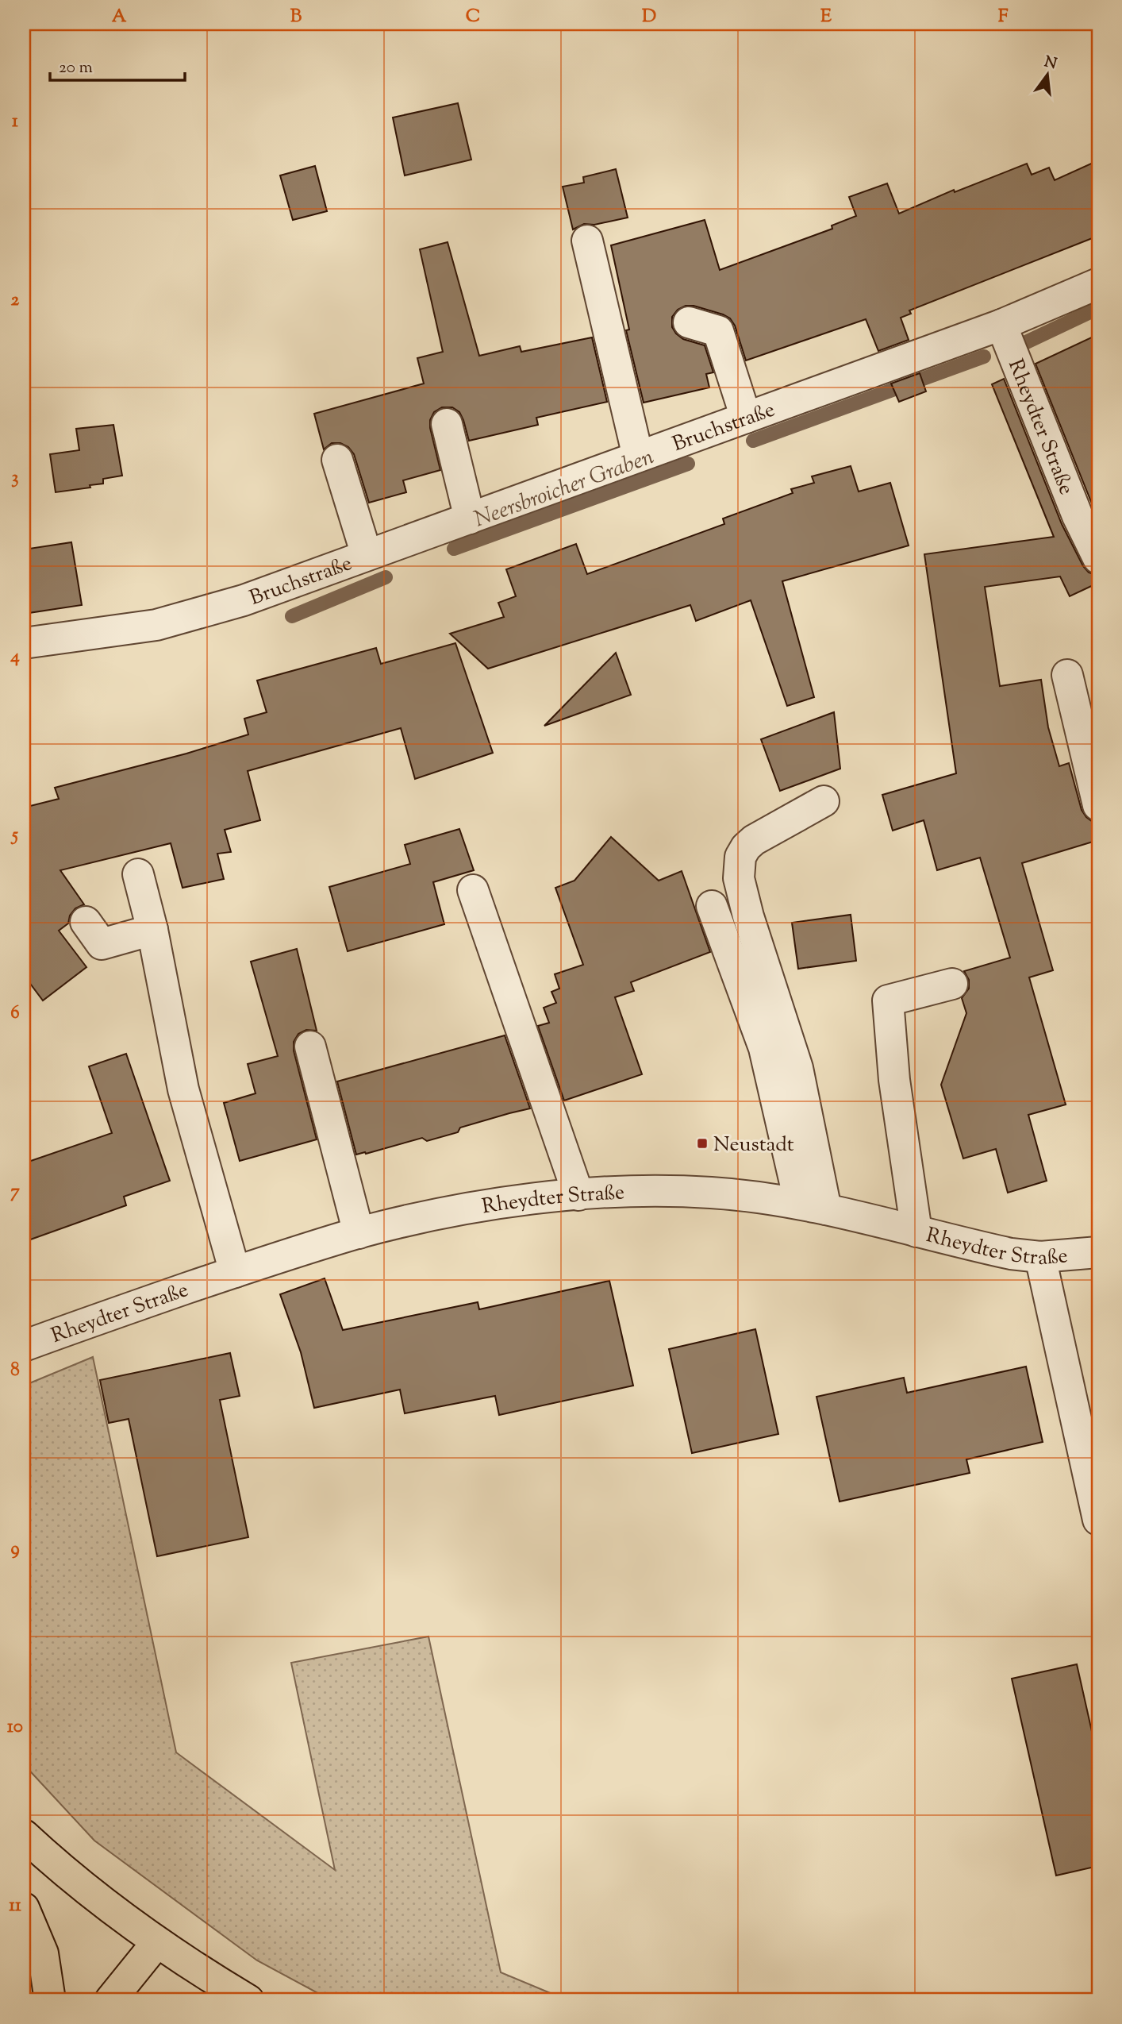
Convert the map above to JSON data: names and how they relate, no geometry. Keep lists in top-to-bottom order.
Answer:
{
  "streets": {
    "street": ["Bruchstraße", "Rheydter Straße"]
  },
  "crossings": [
    ["Bruchstraße", "Rheydter Straße"]
  ],
  "water": ["Neersbroicher Graben"],
  "places": {
    "transit": ["Neustadt"]
  },
  "scale_bar": "20 m",
  "north": "top",
  "grid": {
    "columns": [
      "A",
      "B",
      "C",
      "D",
      "E",
      "F"
    ],
    "rows": [
      "1",
      "2",
      "3",
      "4",
      "5",
      "6",
      "7",
      "8",
      "9",
      "10",
      "11"
    ]
  }
}
